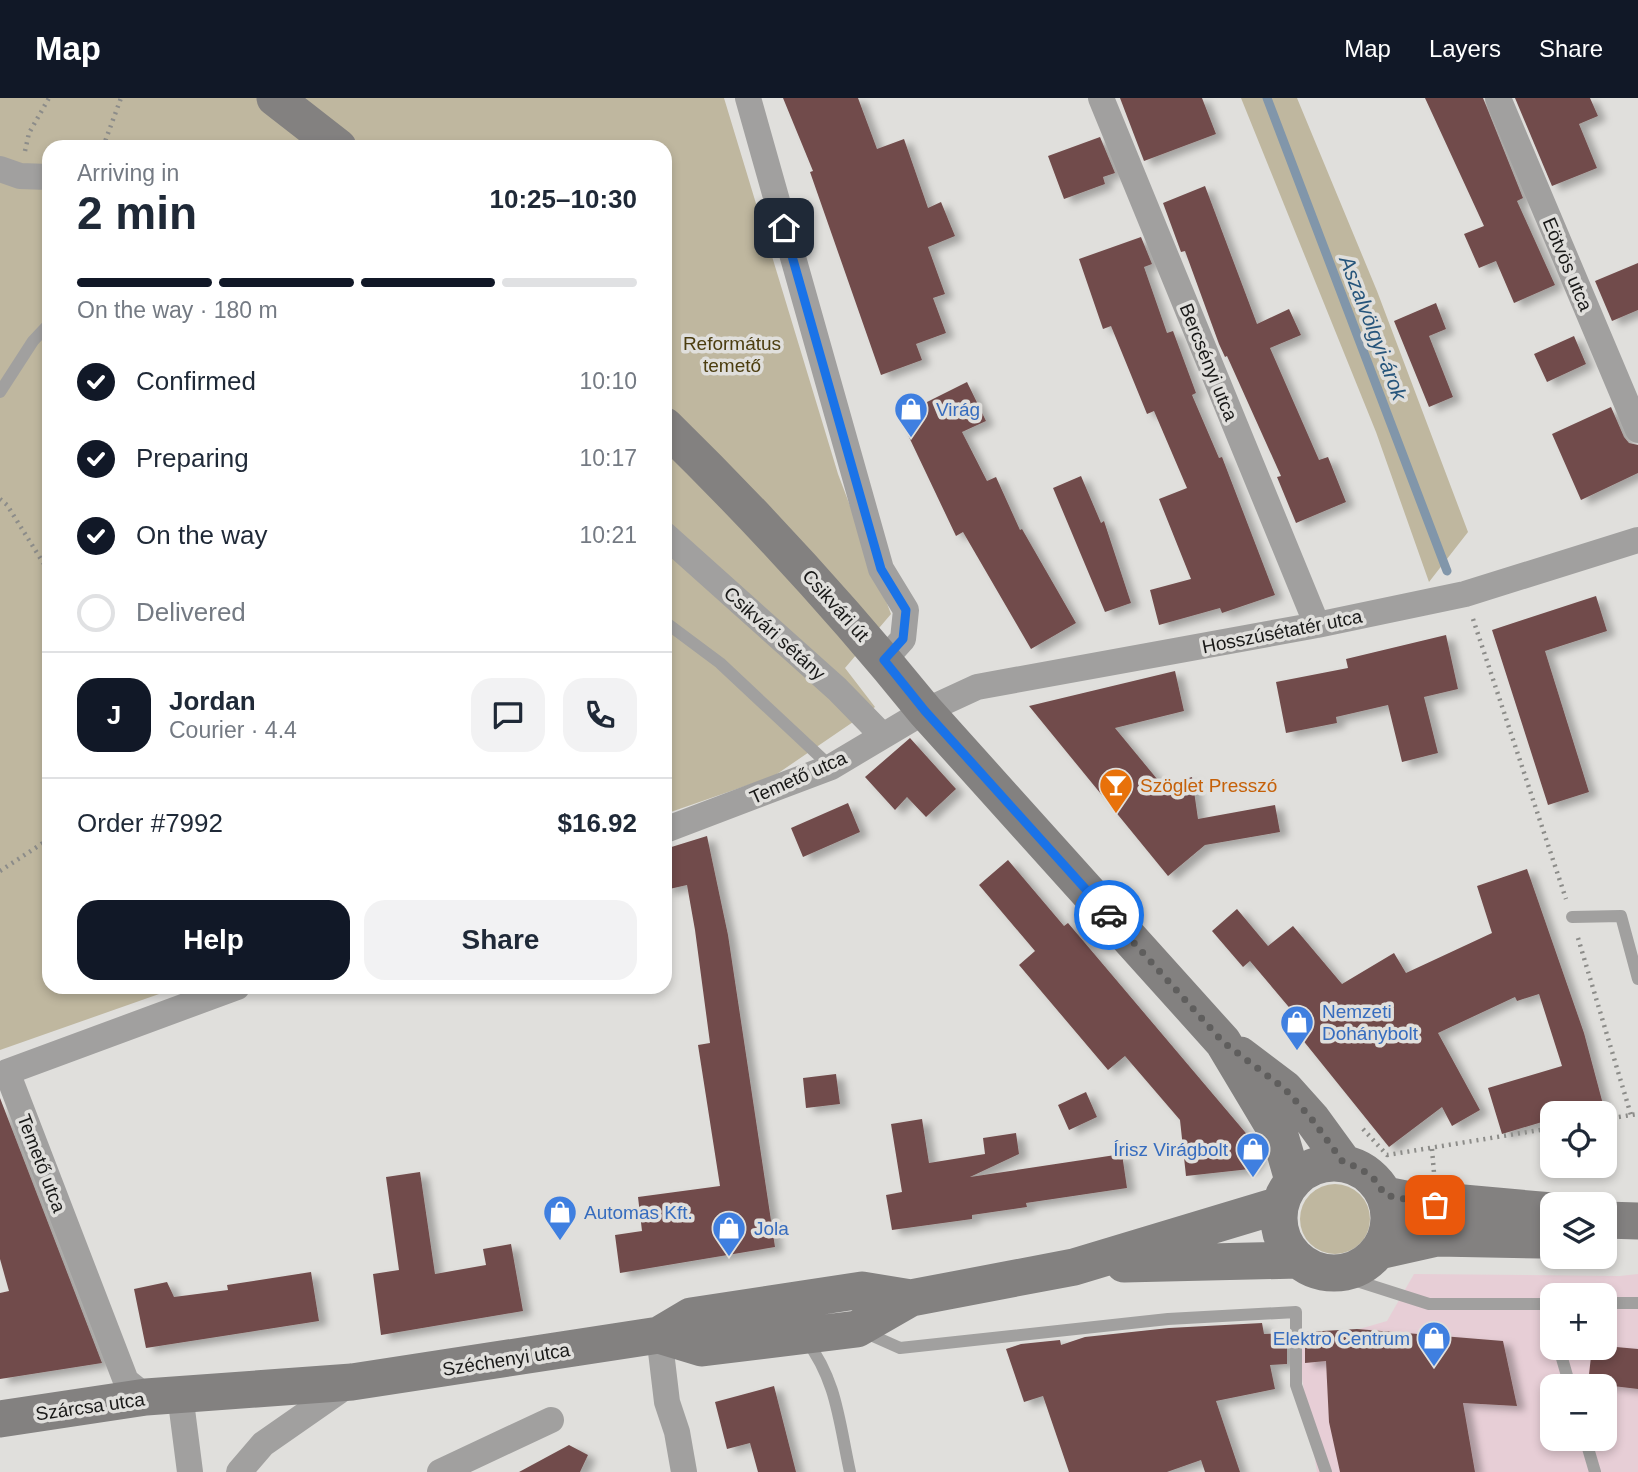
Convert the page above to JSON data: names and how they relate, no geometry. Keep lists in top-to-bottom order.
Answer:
{
  "streets": {
    "main road": ["Csikvári út", "Széchenyi utca", "Szárcsa utca"],
    "street": [
      "Eötvös utca",
      "Bercsényi utca",
      "Hosszúsétatér utca",
      "Csikvári sétány",
      "Temető utca"
    ]
  },
  "crossings": [
    ["Bercsényi utca", "Hosszúsétatér utca"],
    ["Csikvári út", "Hosszúsétatér utca"],
    ["Csikvári út", "Temető utca"],
    ["Hosszúsétatér utca", "Temető utca"],
    ["Csikvári sétány", "Temető utca"],
    ["Temető utca", "Széchenyi utca"],
    ["Temető utca", "Szárcsa utca"],
    ["Széchenyi utca", "Szárcsa utca"]
  ],
  "water": ["Aszalvölgyi-árok"],
  "parks": ["Református temető"],
  "places": {
    "shop": [
      "Virág",
      "Nemzeti Dohánybolt",
      "Írisz Virágbolt",
      "Automas Kft.",
      "Jola",
      "Elektro Centrum"
    ],
    "bar": ["Szöglet Presszó"]
  },
  "page": {
    "header": "Map",
    "nav": ["Map", "Layers", "Share"],
    "heading": ["2 min", "Arriving in", "10:25–10:30"],
    "panel": [
      "Jordan",
      "Courier · 4.4",
      "Order #7992",
      "$16.92"
    ],
    "bar": "On the way · 180 m",
    "list": [
      ["Confirmed", "10:10"],
      ["Preparing", "10:17"],
      ["On the way", "10:21"],
      "Delivered"
    ],
    "round": "J",
    "buttons": ["Help", "Share"],
    "map_buttons": ["+", "−"]
  }
}
